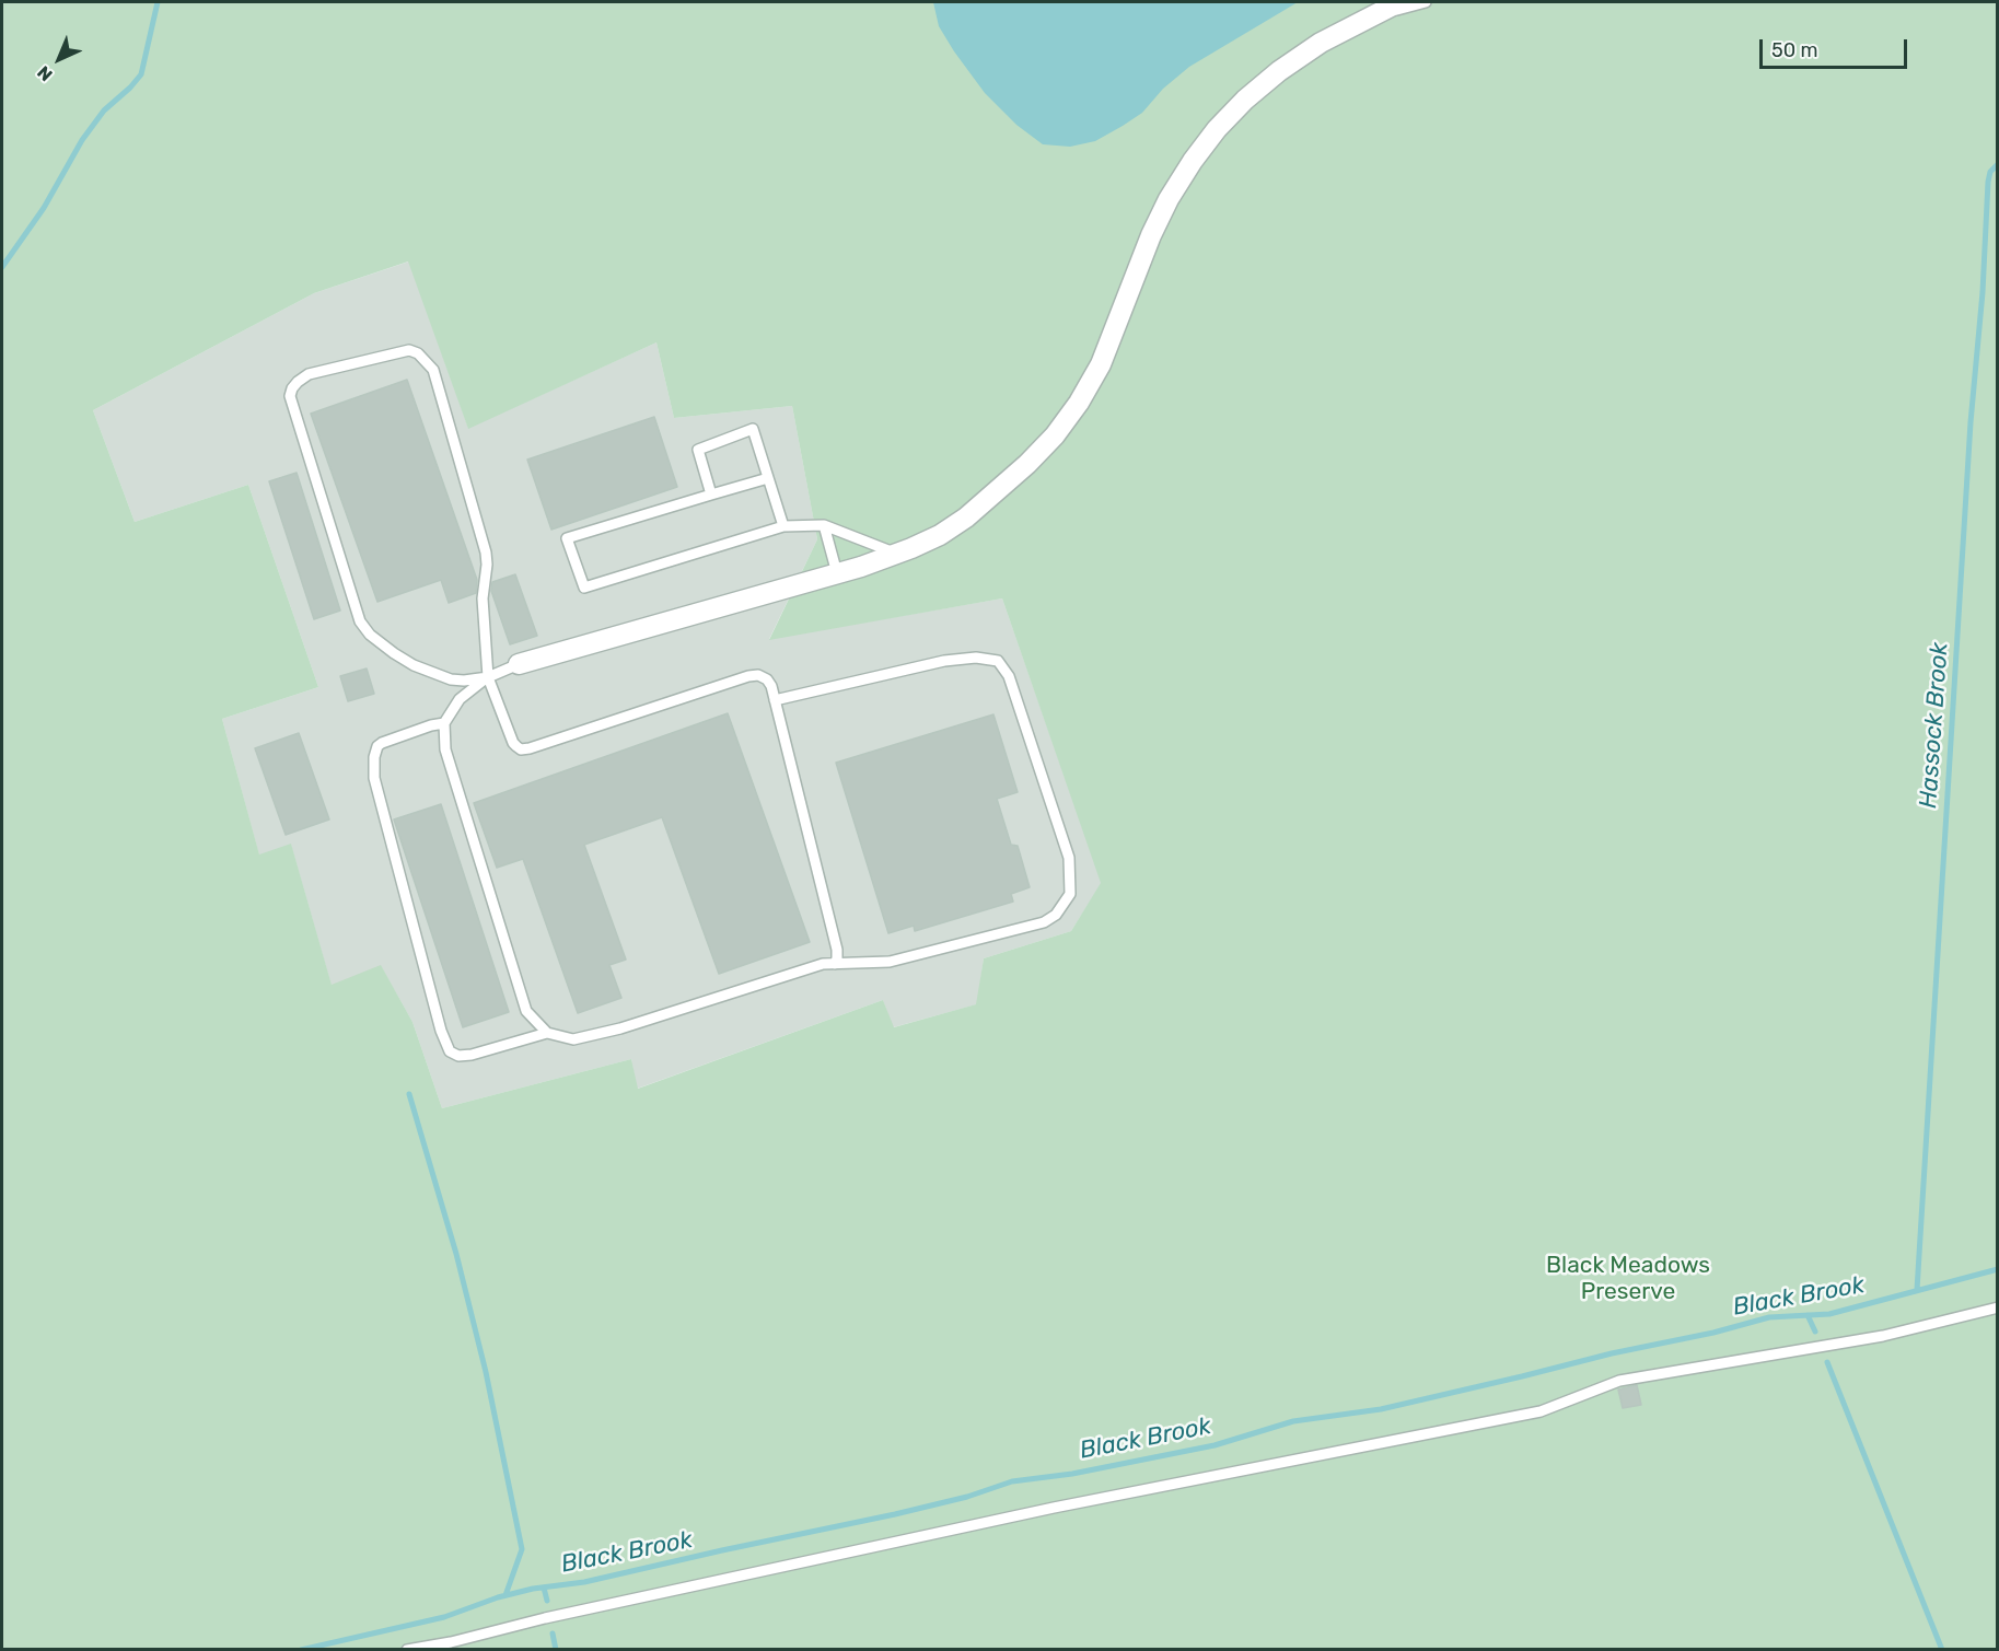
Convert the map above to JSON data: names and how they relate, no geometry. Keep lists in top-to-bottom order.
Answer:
{
  "water": ["Hassock Brook", "Black Brook"],
  "parks": ["Black Meadows Preserve"],
  "scale_bar": "50 m",
  "north": "bottom left"
}
